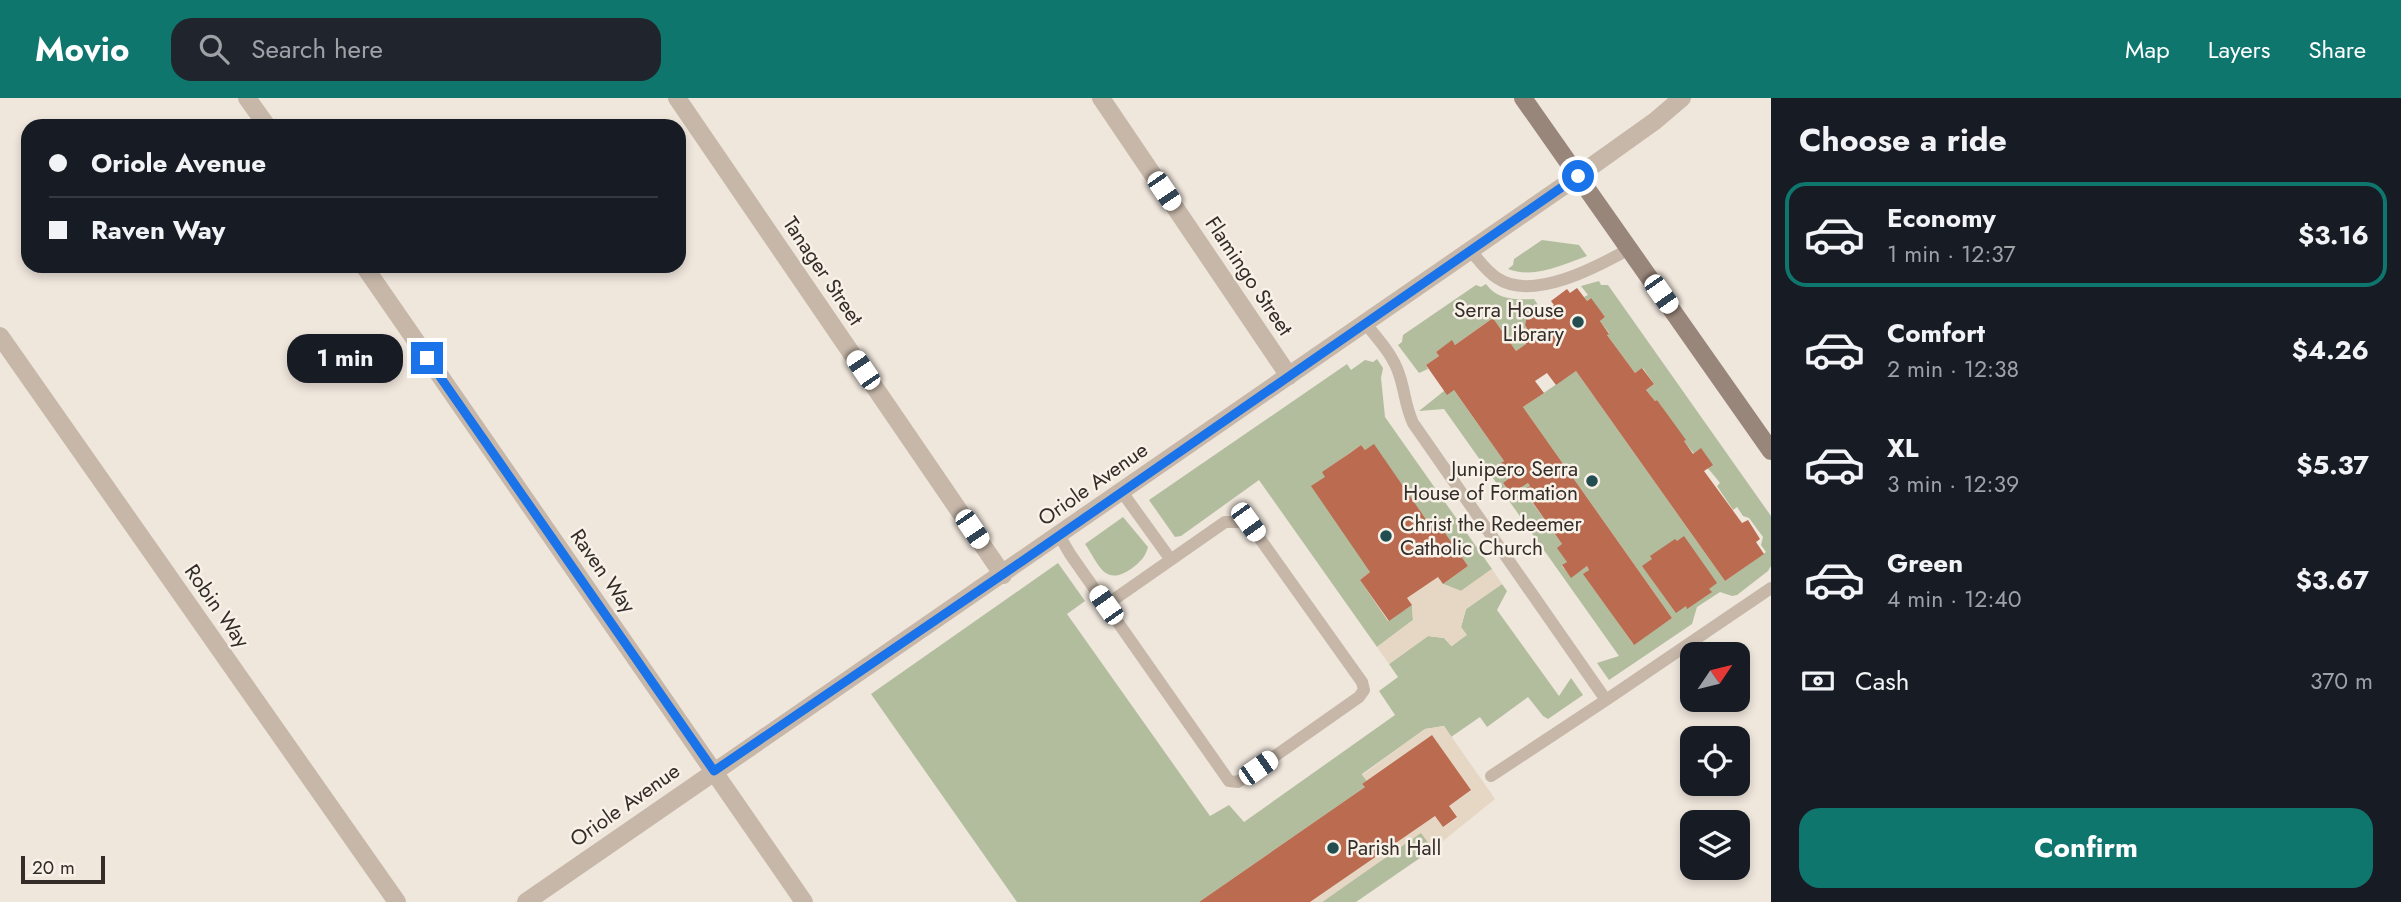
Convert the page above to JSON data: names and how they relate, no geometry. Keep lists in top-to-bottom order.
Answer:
{
  "streets": {
    "street": [
      "Tanager Street",
      "Flamingo Street",
      "Oriole Avenue",
      "Raven Way",
      "Robin Way"
    ]
  },
  "crossings": [
    ["Tanager Street", "Oriole Avenue"],
    ["Flamingo Street", "Oriole Avenue"],
    ["Oriole Avenue", "Raven Way"]
  ],
  "places": [
    "Serra House Library",
    "Junipero Serra House of Formation",
    "Christ the Redeemer Catholic Church",
    "Parish Hall"
  ],
  "scale_bar": "20 m",
  "north": "top right",
  "page": {
    "header": "Movio",
    "search": "Search here",
    "nav": ["Map", "Layers", "Share"],
    "heading": "Choose a ride",
    "banner": ["Oriole Avenue", "Raven Way"],
    "list": [
      {
        "name": "Economy",
        "note": "1 min · 12:37",
        "value": "$3.16"
      },
      {
        "name": "Comfort",
        "note": "2 min · 12:38",
        "value": "$4.26"
      },
      {
        "name": "XL",
        "note": "3 min · 12:39",
        "value": "$5.37"
      },
      {
        "name": "Green",
        "note": "4 min · 12:40",
        "value": "$3.67"
      }
    ],
    "bubble": "1 min",
    "pay": ["Cash", "370 m"],
    "buttons": "Confirm",
    "scale": "20 m"
  }
}
